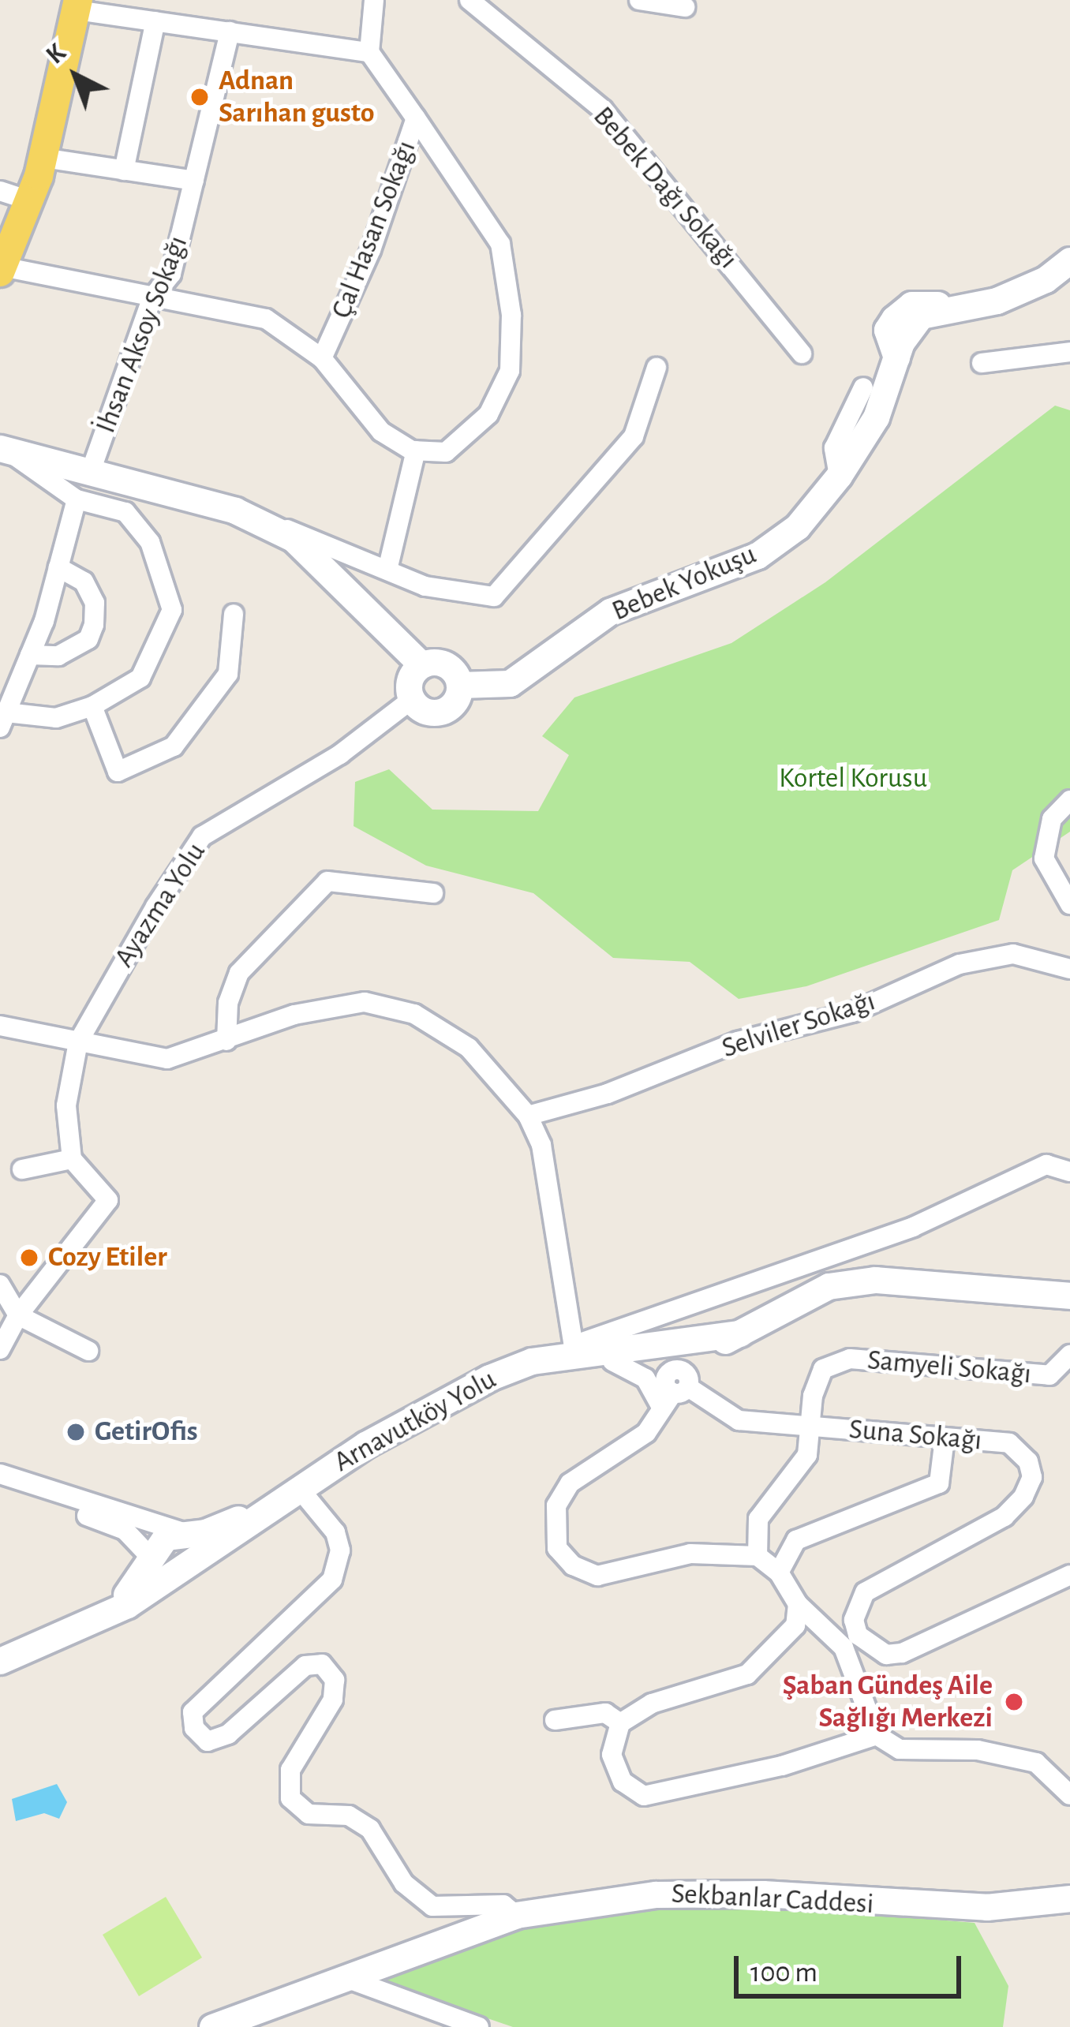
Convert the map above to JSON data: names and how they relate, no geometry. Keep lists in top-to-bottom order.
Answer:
{
  "streets": {
    "street": [
      "Bebek Dağı Sokağı",
      "Çal Hasan Sokağı",
      "İhsan Aksoy Sokağı",
      "Bebek Yokuşu",
      "Ayazma Yolu",
      "Selviler Sokağı",
      "Samyeli Sokağı",
      "Arnavutköy Yolu",
      "Suna Sokağı",
      "Sekbanlar Caddesi"
    ]
  },
  "crossings": [
    ["Bebek Yokuşu", "Ayazma Yolu"],
    ["Samyeli Sokağı", "Suna Sokağı"]
  ],
  "parks": ["Kortel Korusu"],
  "places": [
    "Adnan Sarıhan gusto",
    "Cozy Etiler",
    "GetirOfis",
    "Şaban Gündeş Aile Sağlığı Merkezi"
  ],
  "scale_bar": "100 m",
  "north": "top left"
}
